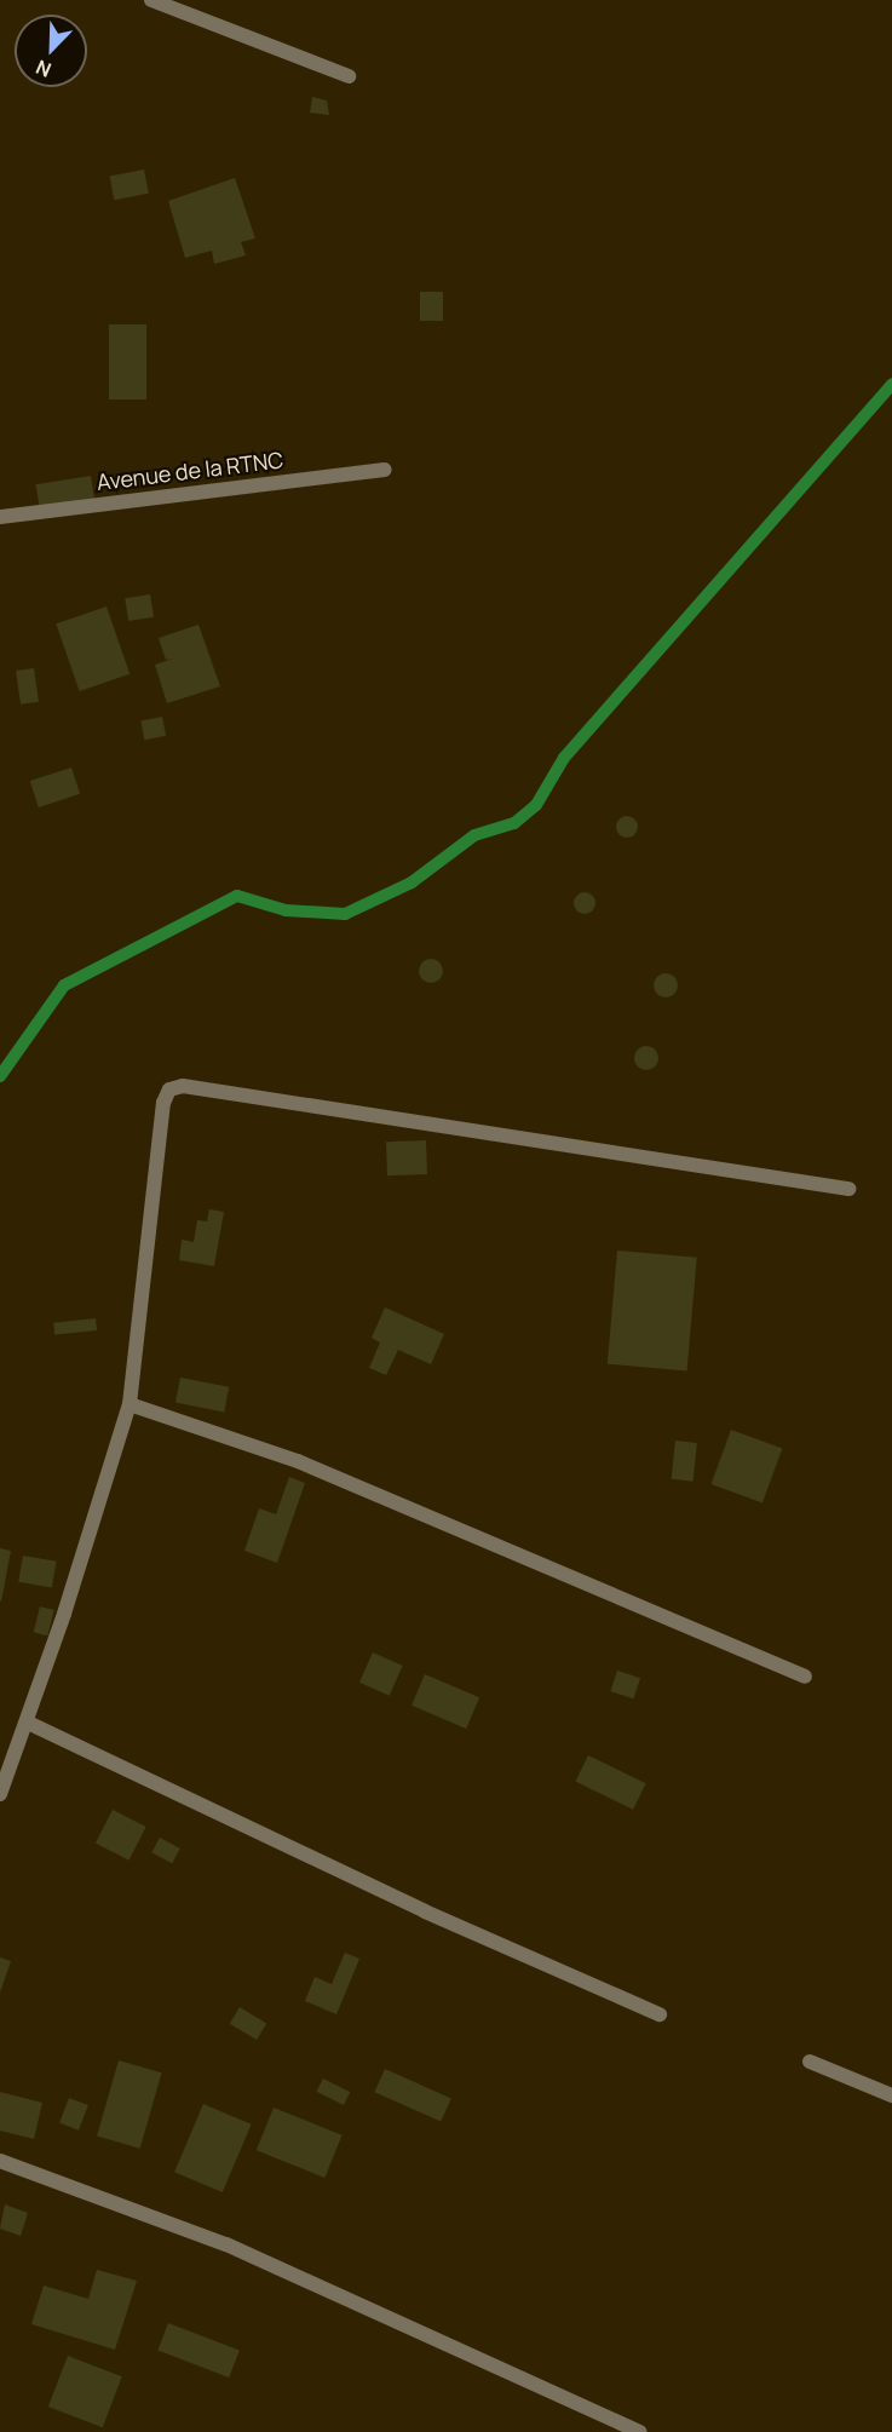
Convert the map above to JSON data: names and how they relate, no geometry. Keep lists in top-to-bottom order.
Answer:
{
  "streets": {
    "street": ["Avenue de la RTNC"]
  },
  "north": "bottom left"
}
